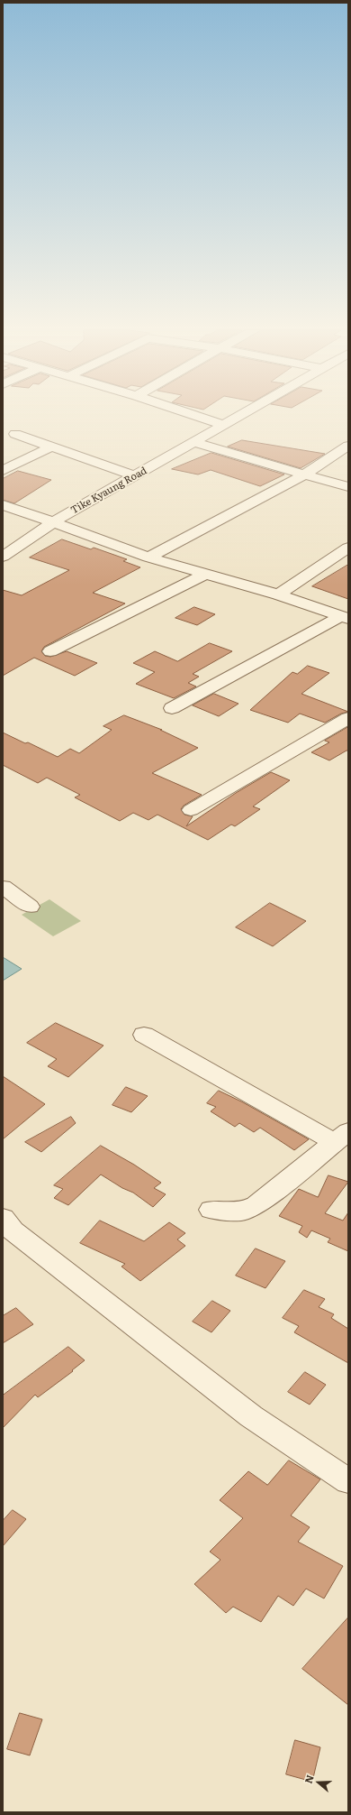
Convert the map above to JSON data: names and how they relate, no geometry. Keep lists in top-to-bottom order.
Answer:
{
  "streets": {
    "street": ["Tike Kyaung Road"]
  },
  "north": "left"
}
